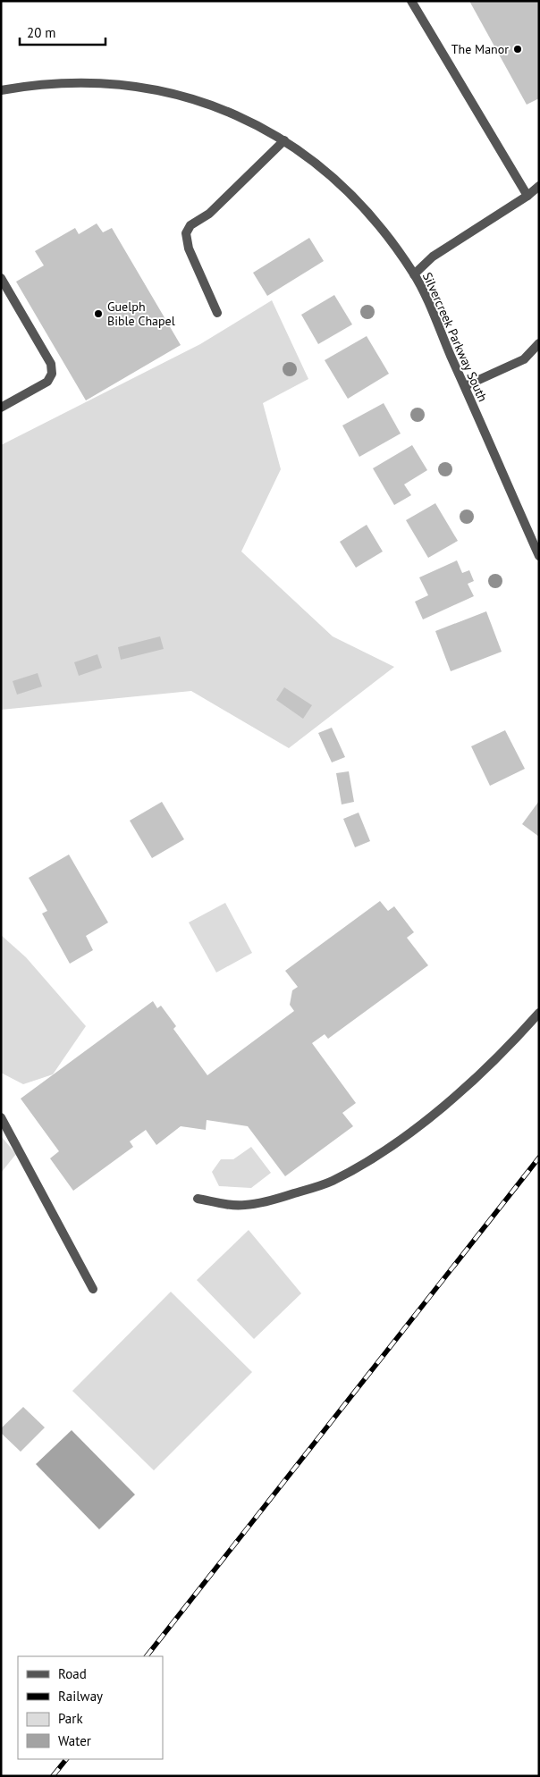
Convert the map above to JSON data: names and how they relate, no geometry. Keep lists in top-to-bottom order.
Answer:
{
  "streets": {
    "street": ["Silvercreek Parkway South"]
  },
  "places": ["The Manor", "Guelph Bible Chapel"],
  "legend": [
    "Road",
    "Railway",
    "Park",
    "Water"
  ],
  "scale_bar": "20 m"
}
